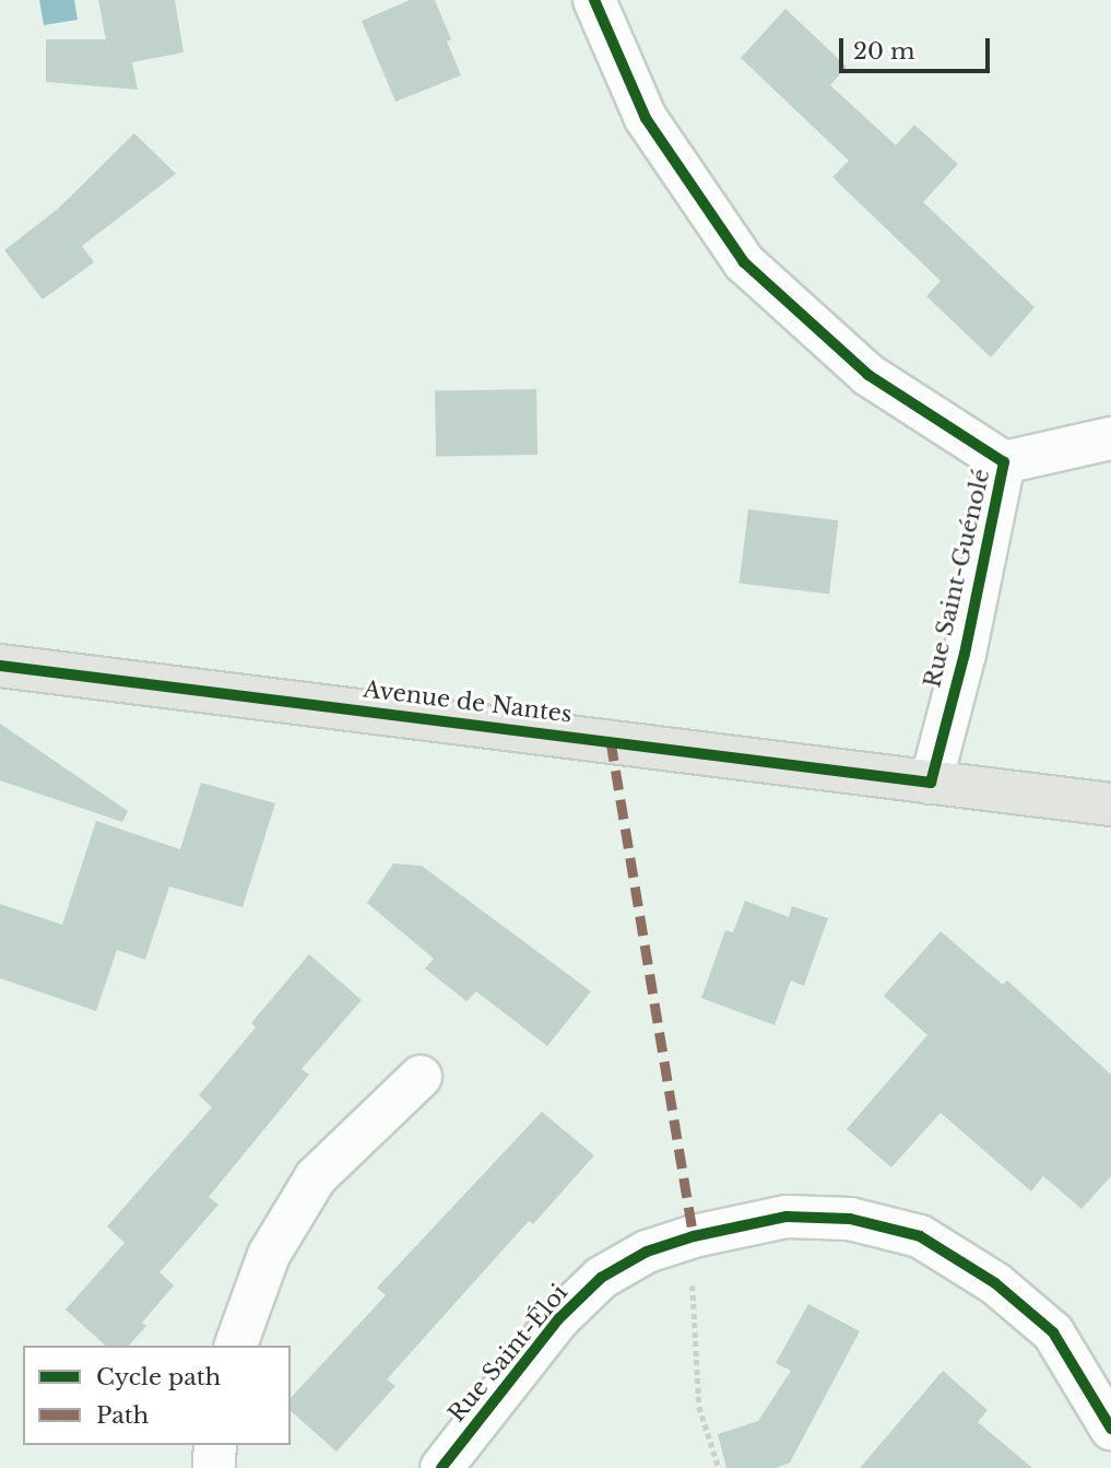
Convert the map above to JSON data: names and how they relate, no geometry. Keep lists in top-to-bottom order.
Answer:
{
  "streets": {
    "main road": ["Avenue de Nantes"],
    "street": ["Rue Saint-Guénolé", "Rue Saint-Éloi"]
  },
  "crossings": [
    ["Rue Saint-Guénolé", "Avenue de Nantes"]
  ],
  "legend": ["Cycle path", "Path"],
  "scale_bar": "20 m"
}
